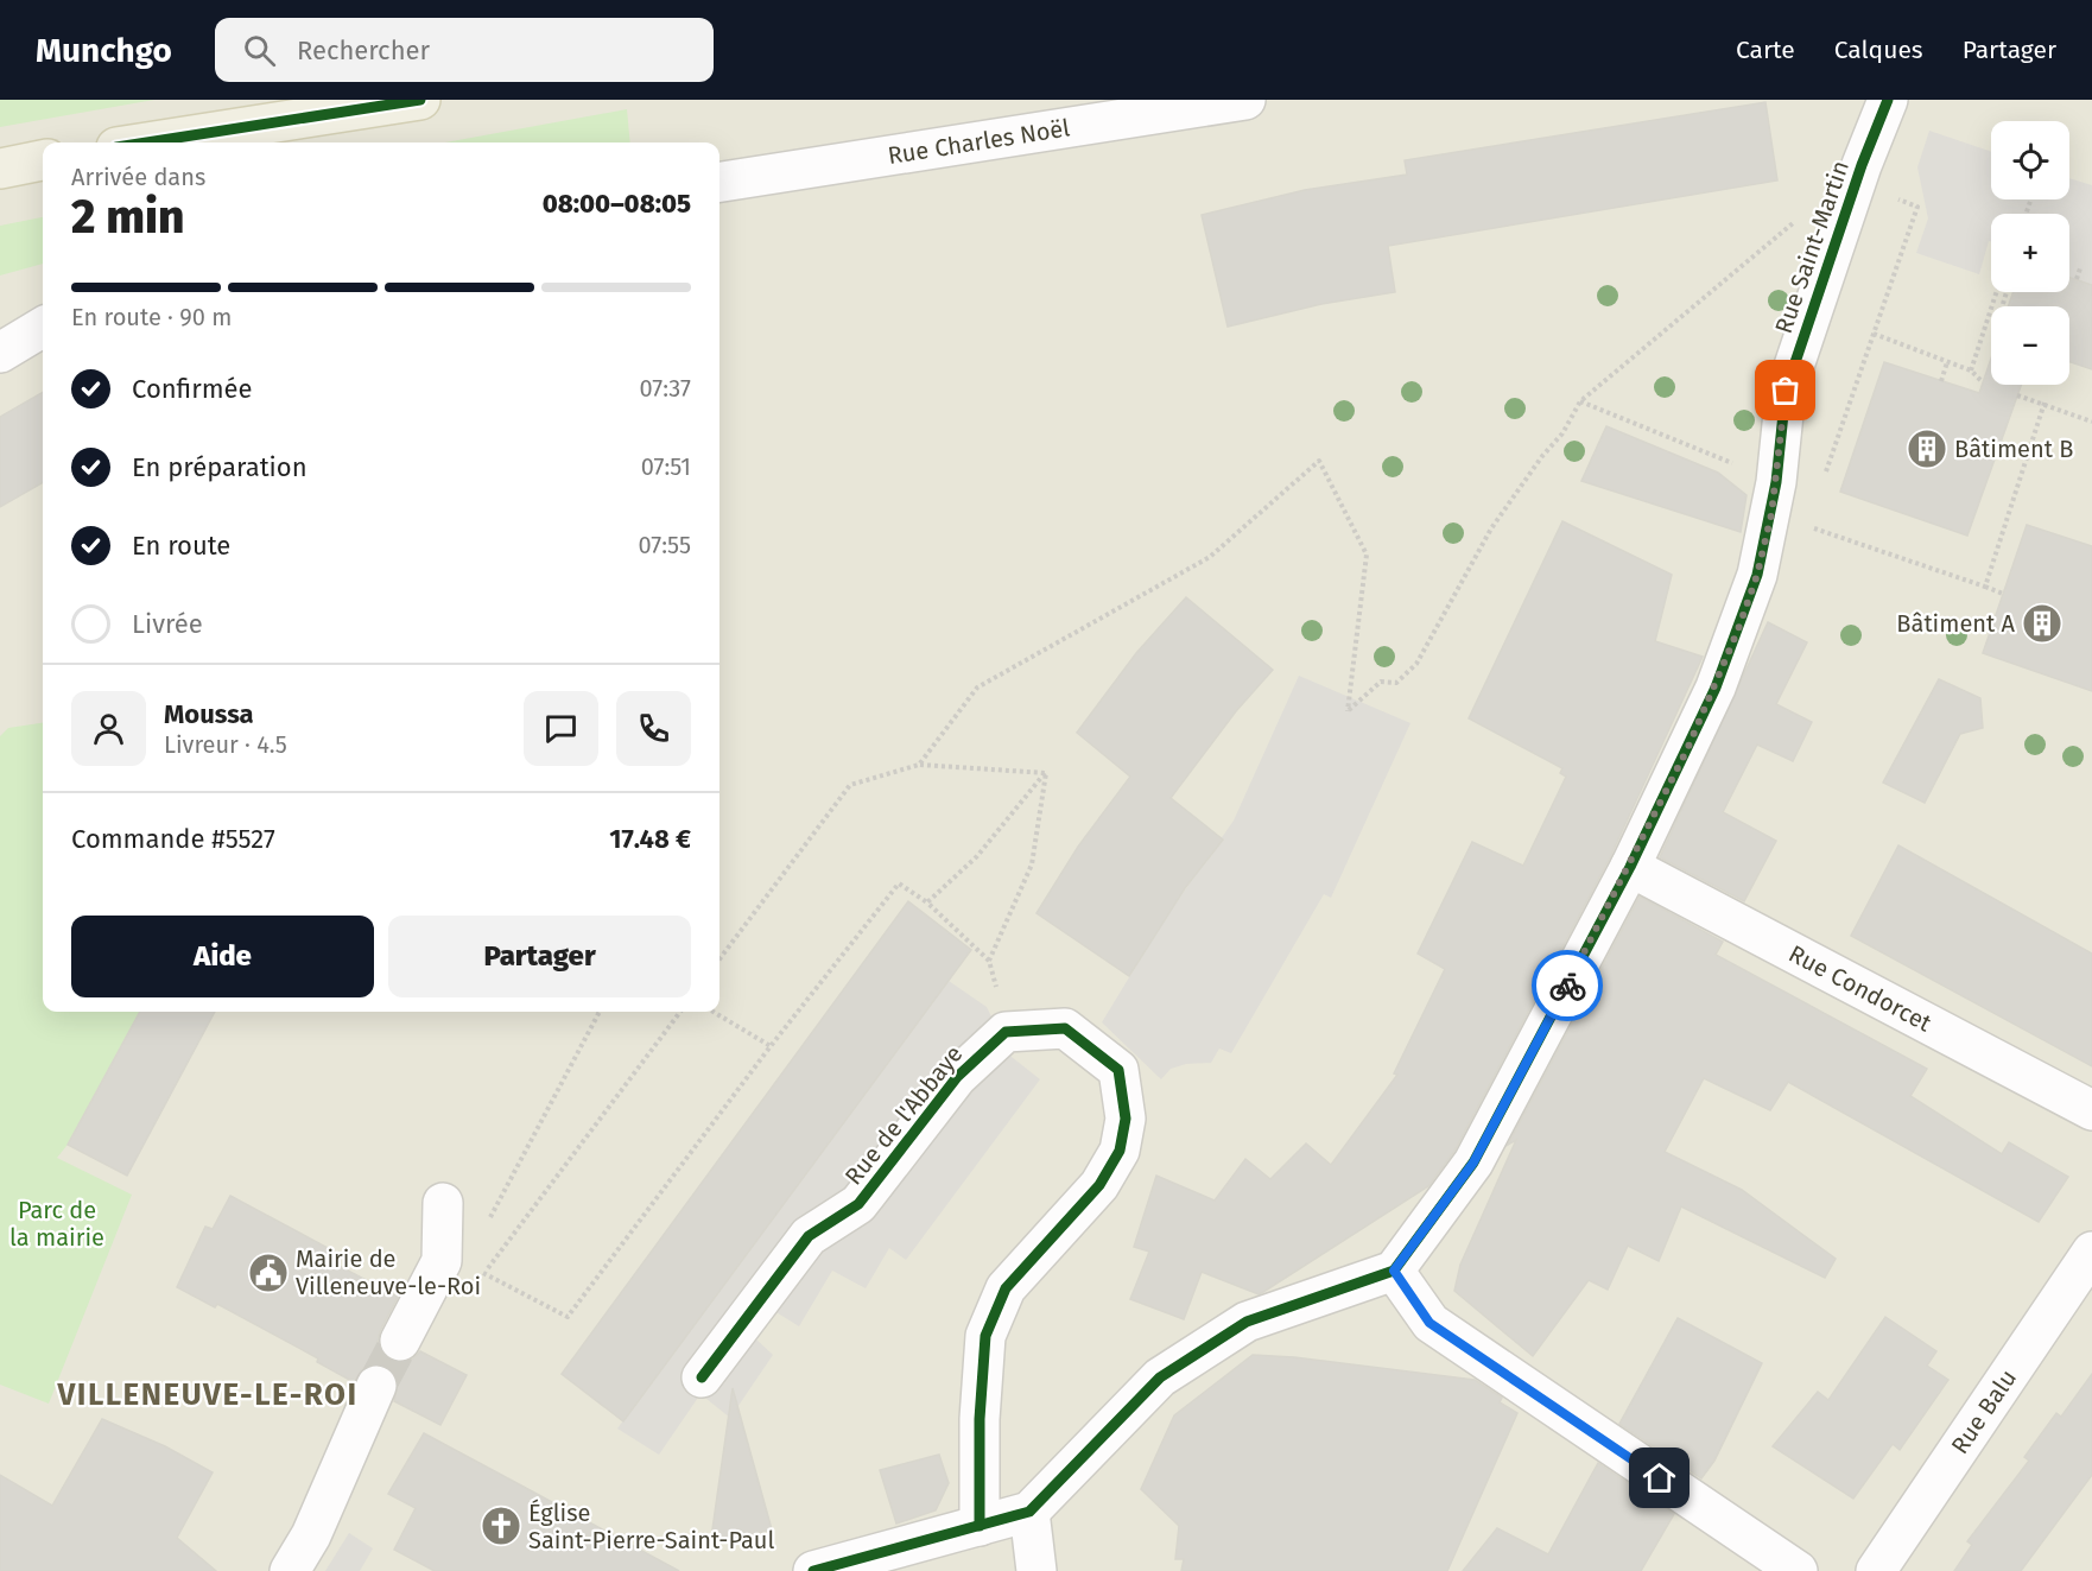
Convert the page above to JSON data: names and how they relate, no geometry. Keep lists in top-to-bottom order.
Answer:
{
  "streets": {
    "street": [
      "Rue Charles Noël",
      "Rue Saint-Martin",
      "Rue Condorcet",
      "Rue de l'Abbaye",
      "Rue Balu"
    ]
  },
  "crossings": [
    ["Rue Saint-Martin", "Rue Condorcet"]
  ],
  "districts": ["VILLENEUVE-LE-ROI"],
  "parks": ["Parc de la mairie"],
  "places": {
    "building": ["Bâtiment B", "Bâtiment A"],
    "public building": ["Mairie de Villeneuve-le-Roi"],
    "church": ["Église Saint-Pierre-Saint-Paul"]
  },
  "page": {
    "header": "Munchgo",
    "search": "Rechercher",
    "nav": ["Carte", "Calques", "Partager"],
    "map_buttons": ["+", "−"],
    "heading": ["2 min", "Arrivée dans", "08:00–08:05"],
    "panel": [
      "Moussa",
      "Livreur · 4.5",
      "Commande #5527",
      "17.48 €"
    ],
    "bar": "En route · 90 m",
    "list": [
      ["Confirmée", "07:37"],
      ["En préparation", "07:51"],
      ["En route", "07:55"],
      "Livrée"
    ],
    "buttons": ["Aide", "Partager"]
  }
}
